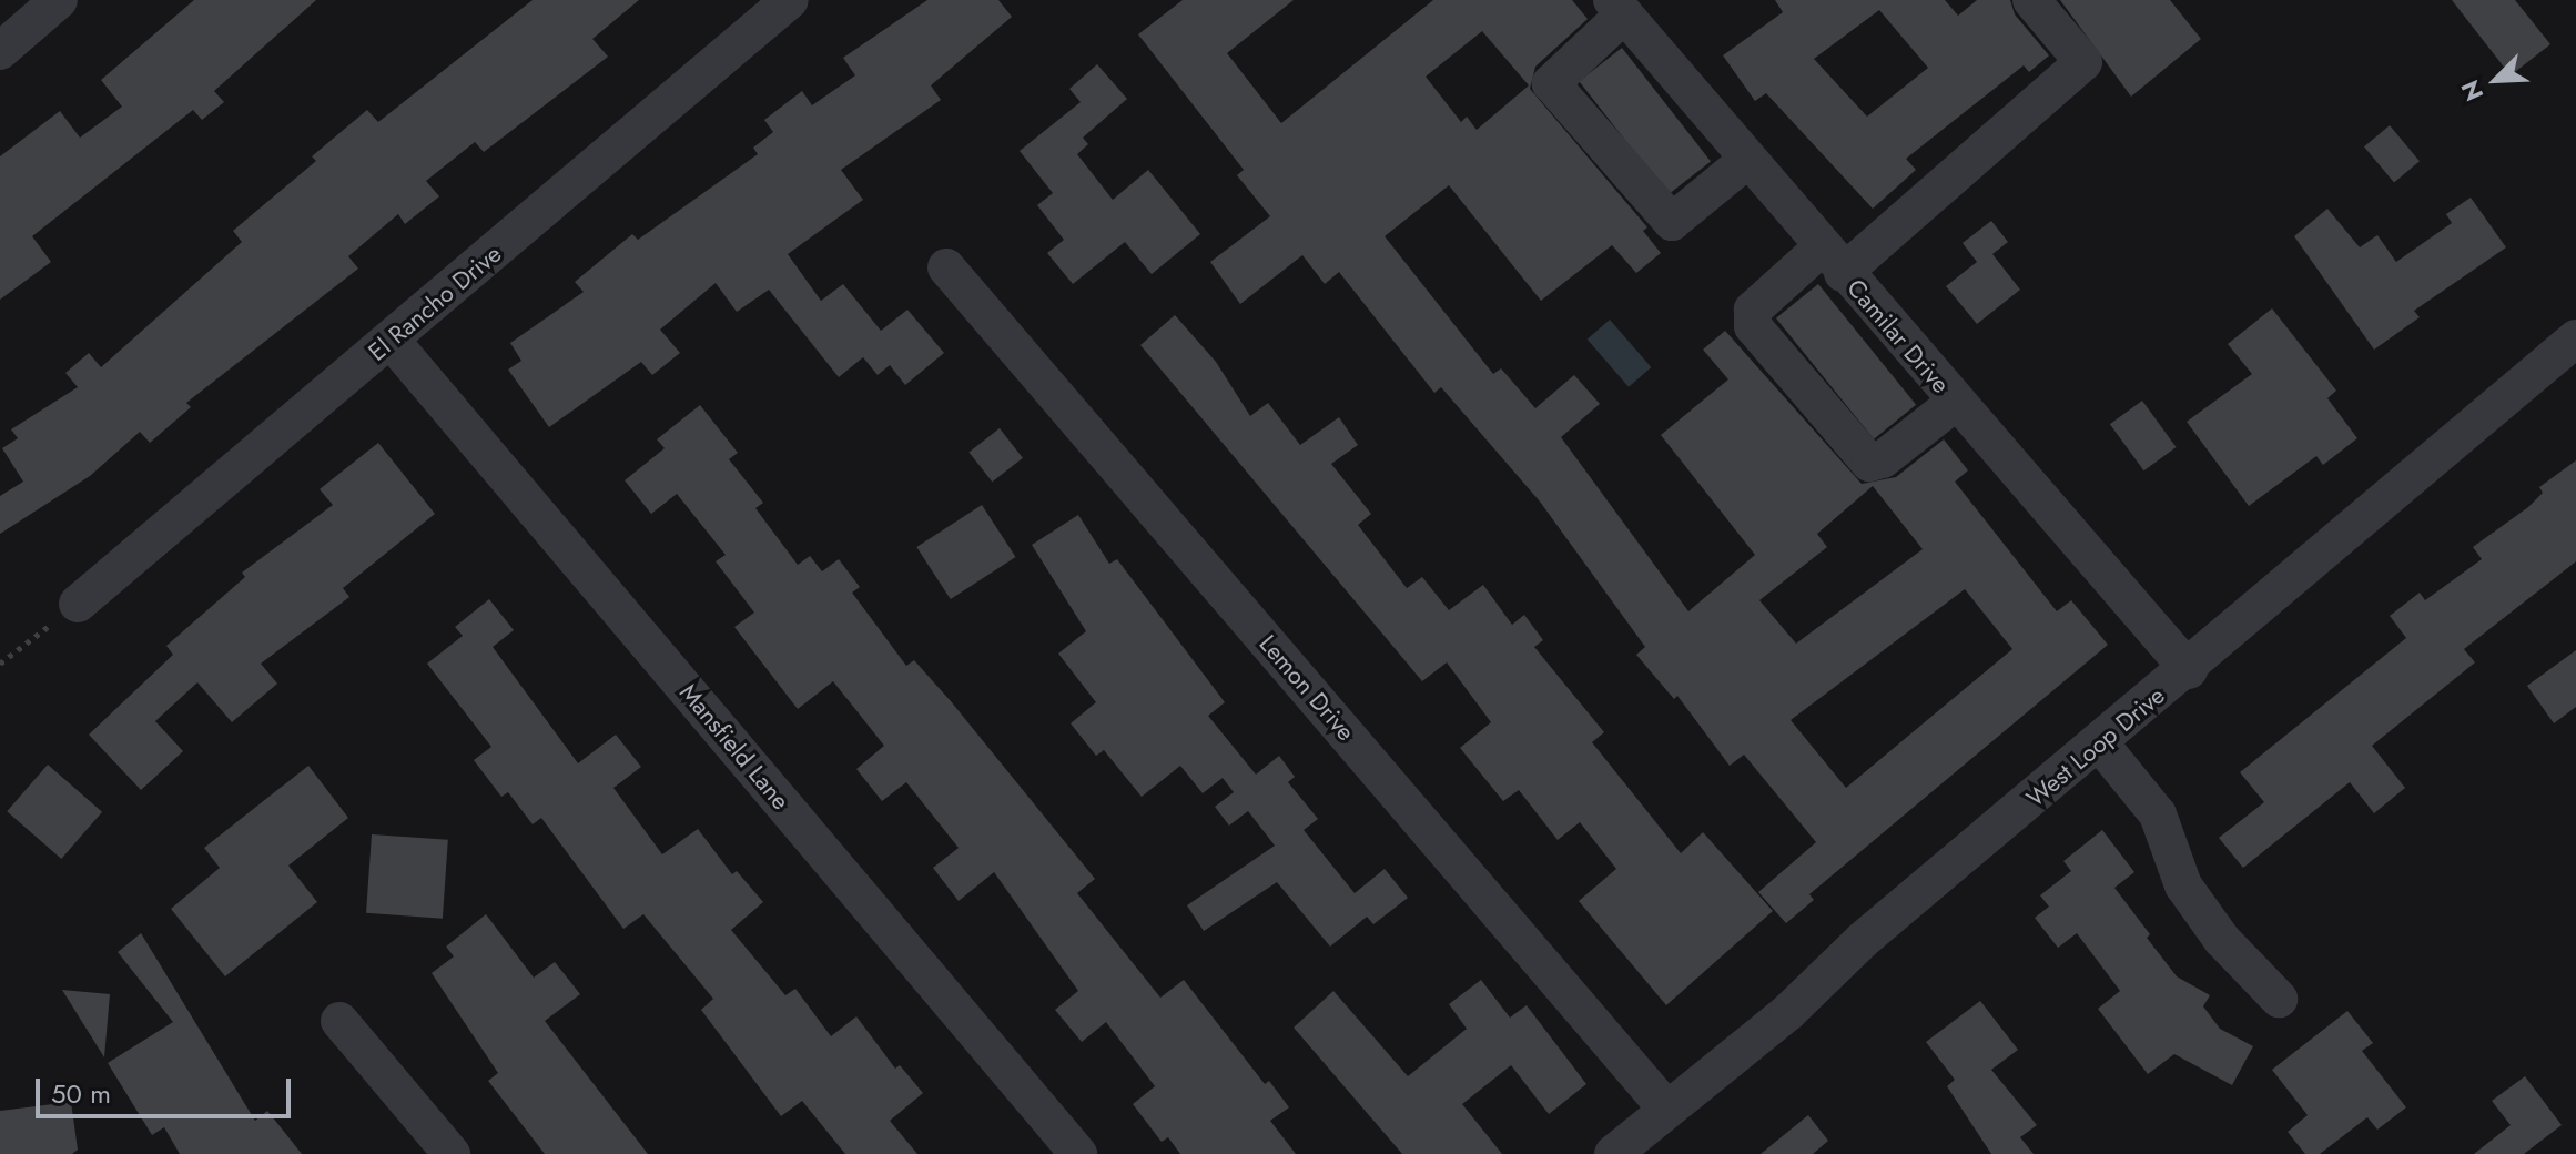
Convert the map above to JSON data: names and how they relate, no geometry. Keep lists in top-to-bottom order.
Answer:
{
  "streets": {
    "street": [
      "El Rancho Drive",
      "Camilar Drive",
      "Lemon Drive",
      "Mansfield Lane",
      "West Loop Drive"
    ]
  },
  "crossings": [
    ["El Rancho Drive", "Mansfield Lane"],
    ["Camilar Drive", "West Loop Drive"],
    ["Lemon Drive", "West Loop Drive"]
  ],
  "scale_bar": "50 m",
  "north": "bottom left"
}
